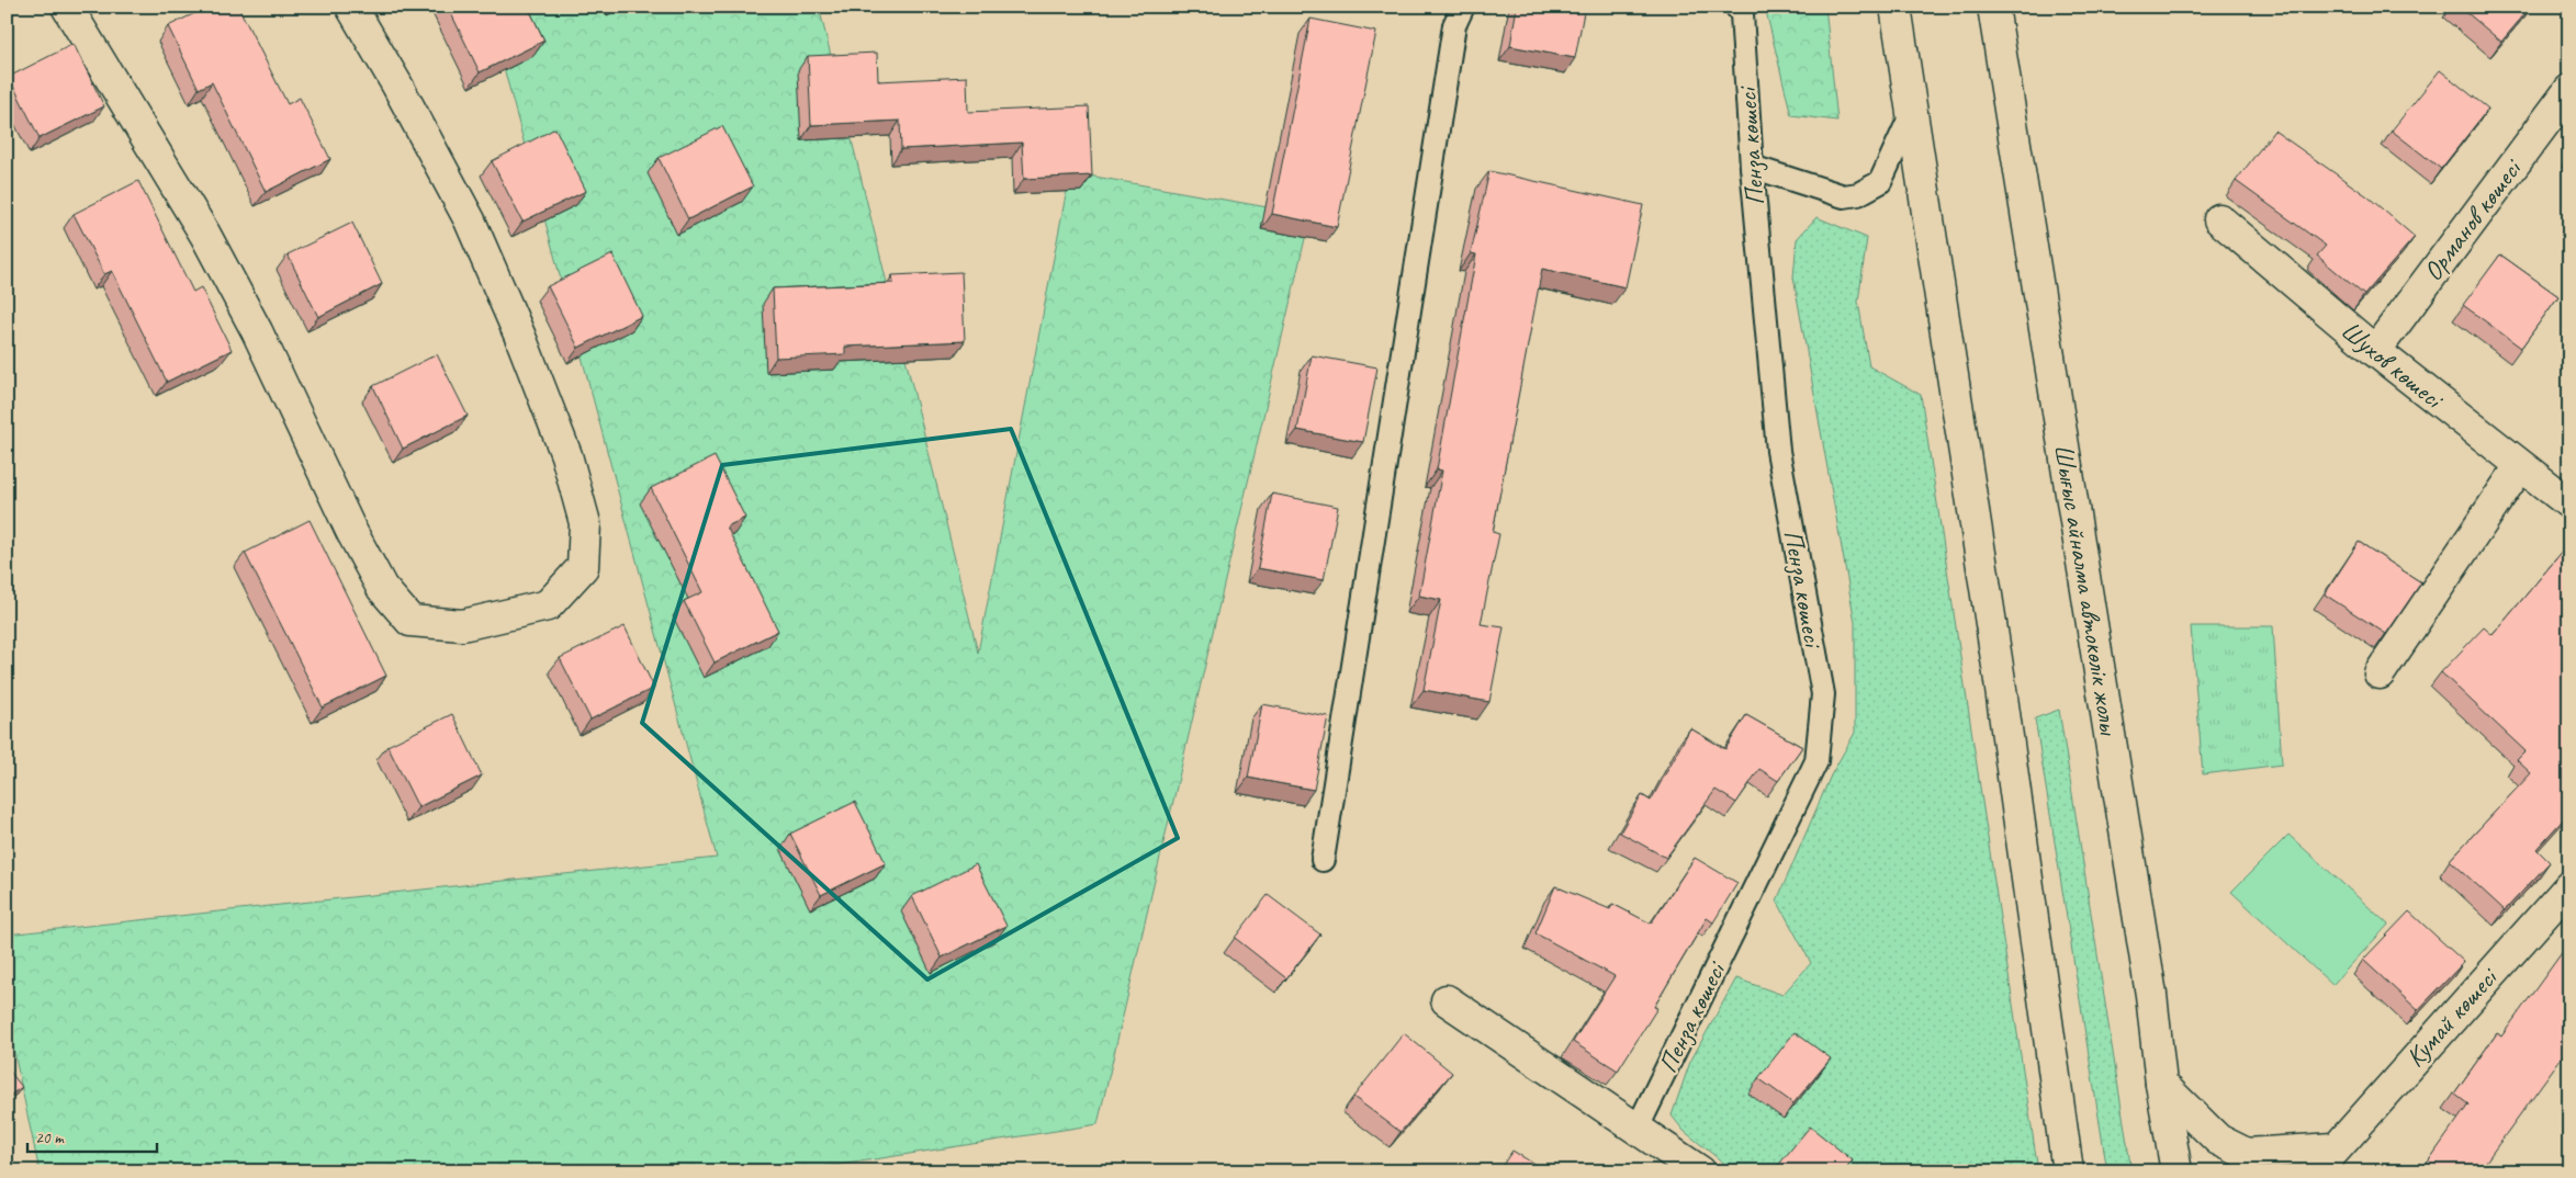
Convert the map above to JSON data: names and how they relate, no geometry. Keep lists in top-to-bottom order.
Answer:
{
  "streets": {
    "street": [
      "Орманов көшесі",
      "Шухов көшесі",
      "Шығыс айналма автокөлік жолы",
      "Кумай көшесі"
    ],
    "lane": ["Пенза көшесі"]
  },
  "crossings": [
    ["Орманов көшесі", "Шухов көшесі"]
  ],
  "scale_bar": "20 m"
}
